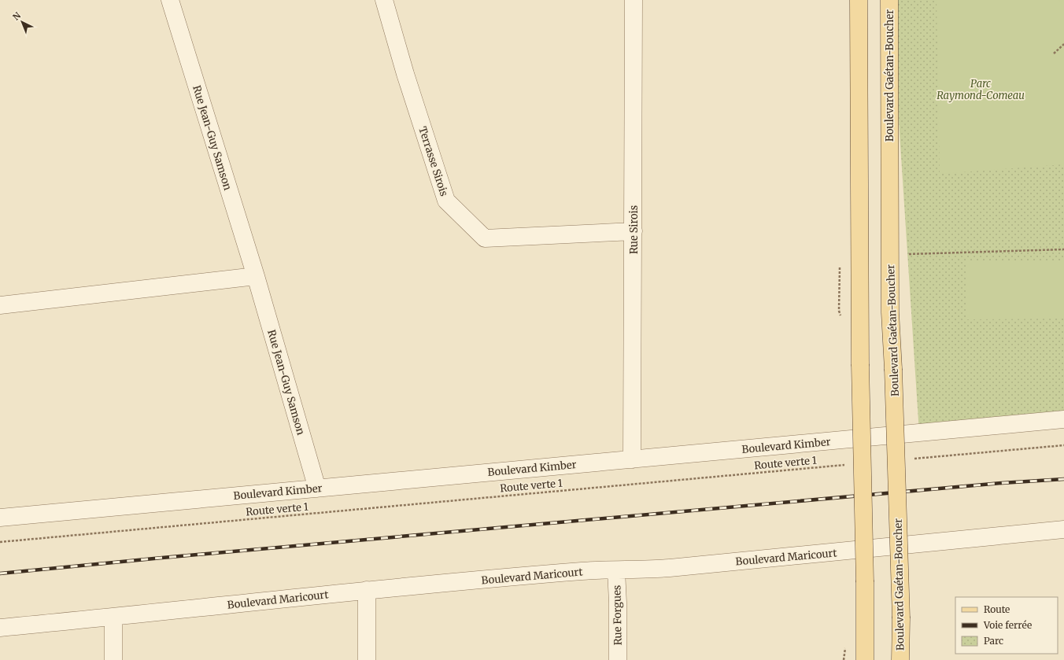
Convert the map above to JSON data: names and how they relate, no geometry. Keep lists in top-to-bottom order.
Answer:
{
  "streets": {
    "main road": ["Boulevard Gaétan-Boucher"],
    "street": [
      "Rue Jean-Guy Samson",
      "Terrasse Sirois",
      "Rue Sirois",
      "Boulevard Kimber",
      "Boulevard Maricourt",
      "Rue Forgues"
    ],
    "path": ["Route verte 1"]
  },
  "crossings": [
    ["Rue Jean-Guy Samson", "Boulevard Kimber"],
    ["Terrasse Sirois", "Rue Sirois"],
    ["Rue Sirois", "Boulevard Kimber"],
    ["Boulevard Maricourt", "Rue Forgues"]
  ],
  "parks": ["Parc Raymond-Comeau"],
  "legend": ["Route", "Voie ferrée", "Parc"],
  "north": "top left"
}
